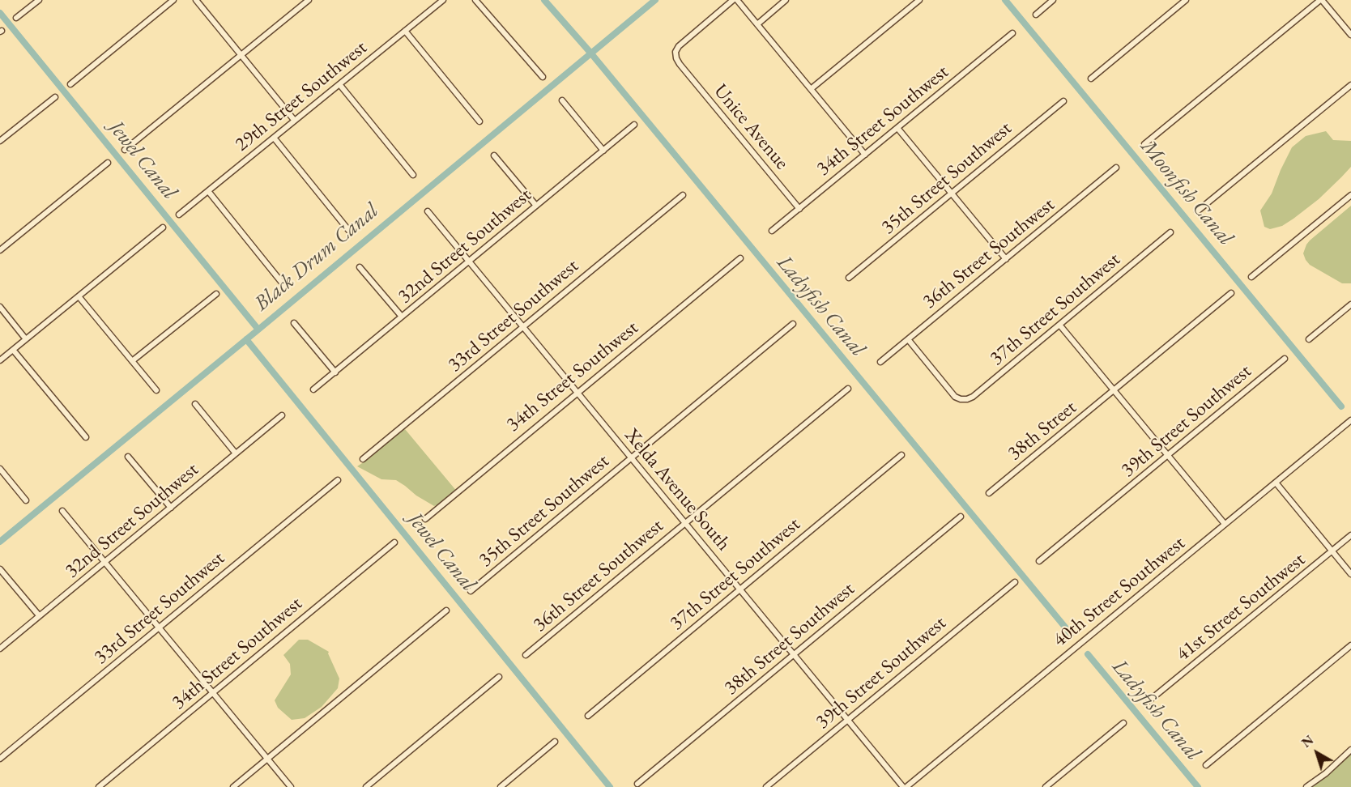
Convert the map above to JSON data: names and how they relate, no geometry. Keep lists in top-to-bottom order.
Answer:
{
  "streets": {
    "street": [
      "29th Street Southwest",
      "34th Street Southwest",
      "Unice Avenue",
      "35th Street Southwest",
      "32nd Street Southwest",
      "36th Street Southwest",
      "37th Street Southwest",
      "33rd Street Southwest",
      "39th Street Southwest",
      "38th Street",
      "Xelda Avenue South",
      "40th Street Southwest",
      "41st Street Southwest",
      "38th Street Southwest"
    ]
  },
  "crossings": [
    ["34th Street Southwest", "Unice Avenue"],
    ["34th Street Southwest", "Xelda Avenue South"],
    ["35th Street Southwest", "Xelda Avenue South"],
    ["32nd Street Southwest", "Xelda Avenue South"],
    ["36th Street Southwest", "37th Street Southwest"],
    ["36th Street Southwest", "Xelda Avenue South"],
    ["37th Street Southwest", "Xelda Avenue South"],
    ["33rd Street Southwest", "Xelda Avenue South"],
    ["39th Street Southwest", "Xelda Avenue South"],
    ["Xelda Avenue South", "40th Street Southwest"],
    ["Xelda Avenue South", "38th Street Southwest"]
  ],
  "water": [
    "Jewel Canal",
    "Moonfish Canal",
    "Black Drum Canal",
    "Ladyfish Canal"
  ],
  "north": "top left"
}
